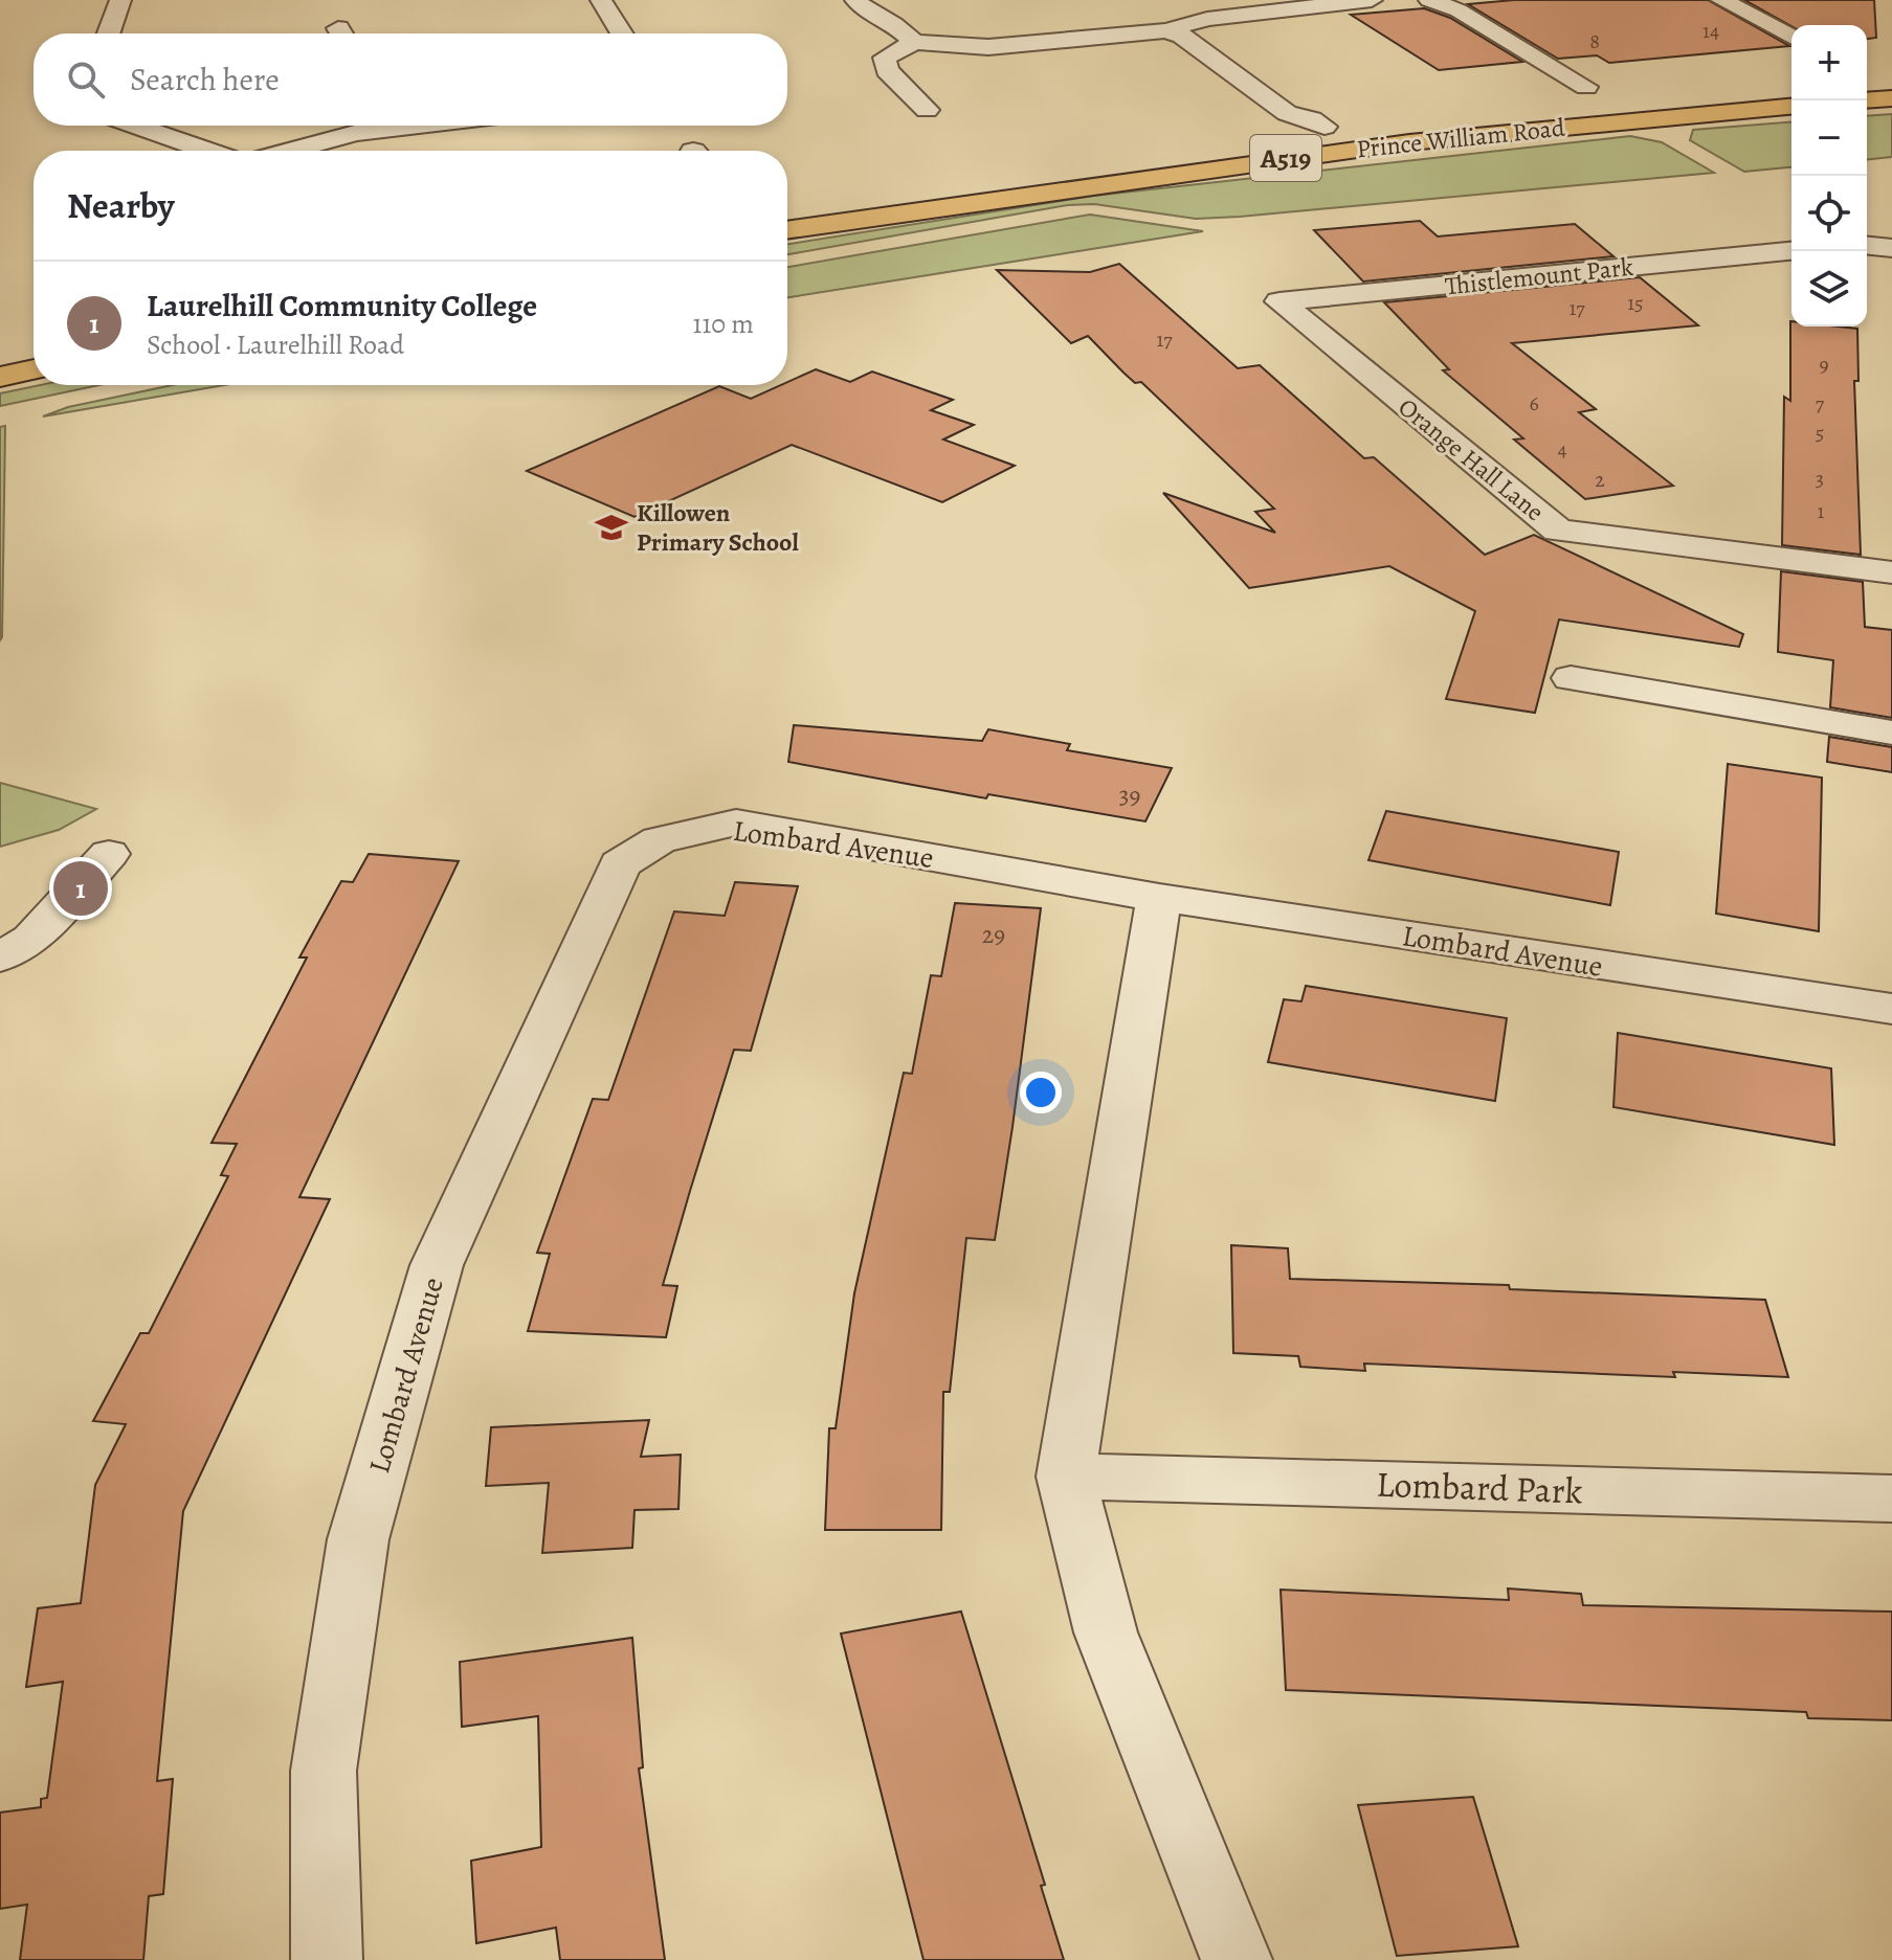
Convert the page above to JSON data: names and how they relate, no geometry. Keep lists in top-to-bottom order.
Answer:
{
  "streets": {
    "main road": ["Prince William Road", "A519"],
    "street": [
      "Thistlemount Park",
      "Orange Hall Lane",
      "Lombard Avenue",
      "Lombard Park"
    ]
  },
  "crossings": [
    ["Thistlemount Park", "Orange Hall Lane"]
  ],
  "places": {
    "school or university": ["Killowen Primary School"]
  },
  "house_numbers": [
    "14",
    "8",
    "15",
    "17",
    "17",
    "9",
    "6",
    "7",
    "5",
    "4",
    "3",
    "2",
    "1",
    "39",
    "29"
  ],
  "page": {
    "map_buttons": ["+", "−"],
    "search": "Search here",
    "heading": "Nearby",
    "list": [
      {
        "mark": "1",
        "name": "Laurelhill Community College",
        "note": "School · Laurelhill Road",
        "value": "110 m"
      }
    ],
    "pins": "1"
  }
}
